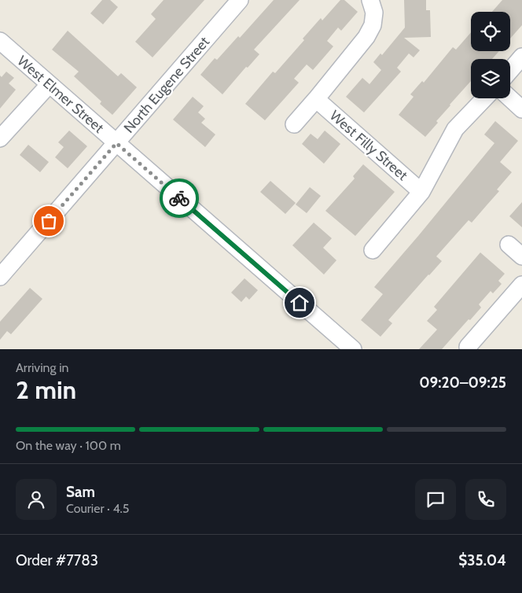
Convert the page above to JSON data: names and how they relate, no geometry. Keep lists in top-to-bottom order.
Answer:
{
  "streets": {
    "street": ["North Eugene Street", "West Elmer Street", "West Filly Street"]
  },
  "crossings": [
    ["North Eugene Street", "West Elmer Street"]
  ],
  "page": {
    "heading": ["2 min", "Arriving in", "09:20–09:25"],
    "panel": [
      "Sam",
      "Courier · 4.5",
      "Order #7783",
      "$35.04"
    ],
    "bar": "On the way · 100 m"
  }
}
